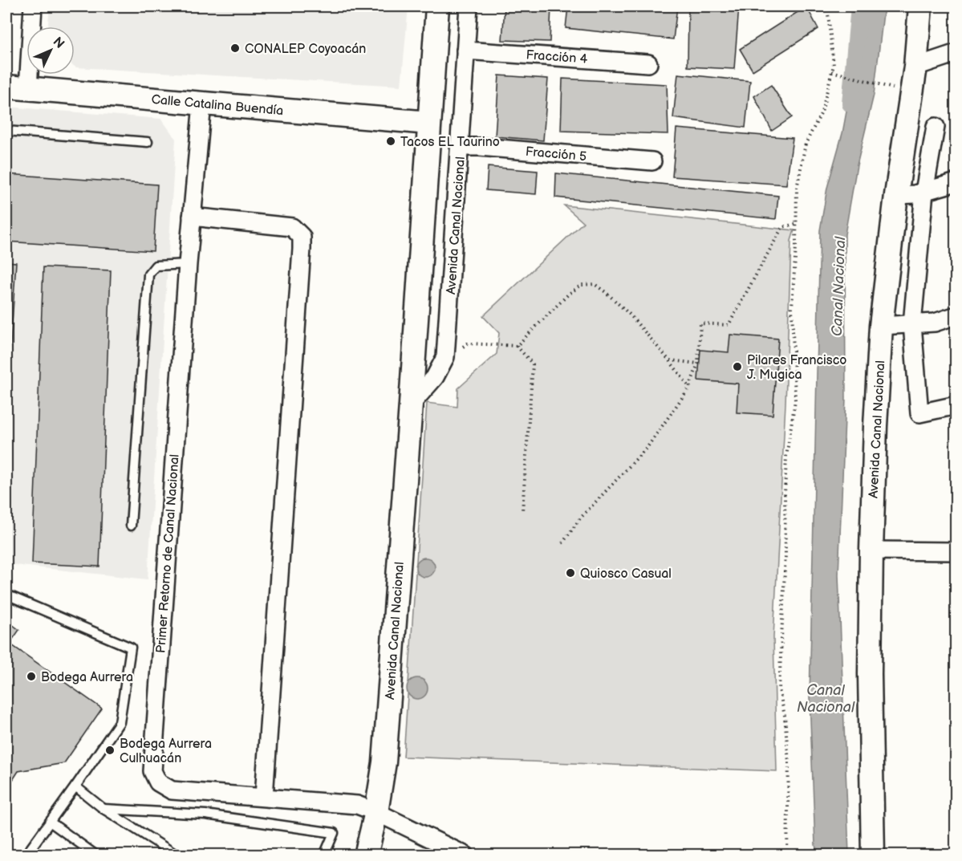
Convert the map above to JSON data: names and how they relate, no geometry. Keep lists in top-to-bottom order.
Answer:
{
  "streets": {
    "street": [
      "Fracción 4",
      "Calle Catalina Buendía",
      "Fracción 5",
      "Avenida Canal Nacional",
      "Primer Retorno de Canal Nacional"
    ]
  },
  "crossings": [
    ["Fracción 4", "Avenida Canal Nacional"],
    ["Calle Catalina Buendía", "Avenida Canal Nacional"],
    ["Calle Catalina Buendía", "Primer Retorno de Canal Nacional"],
    ["Fracción 5", "Avenida Canal Nacional"],
    ["Avenida Canal Nacional", "Primer Retorno de Canal Nacional"]
  ],
  "water": ["Canal Nacional"],
  "places": [
    "CONALEP Coyoacán",
    "Tacos EL Taurino",
    "Pilares Francisco J. Mugica",
    "Quiosco Casual",
    "Bodega Aurrera",
    "Bodega Aurrera Culhuacán"
  ],
  "north": "top right"
}
